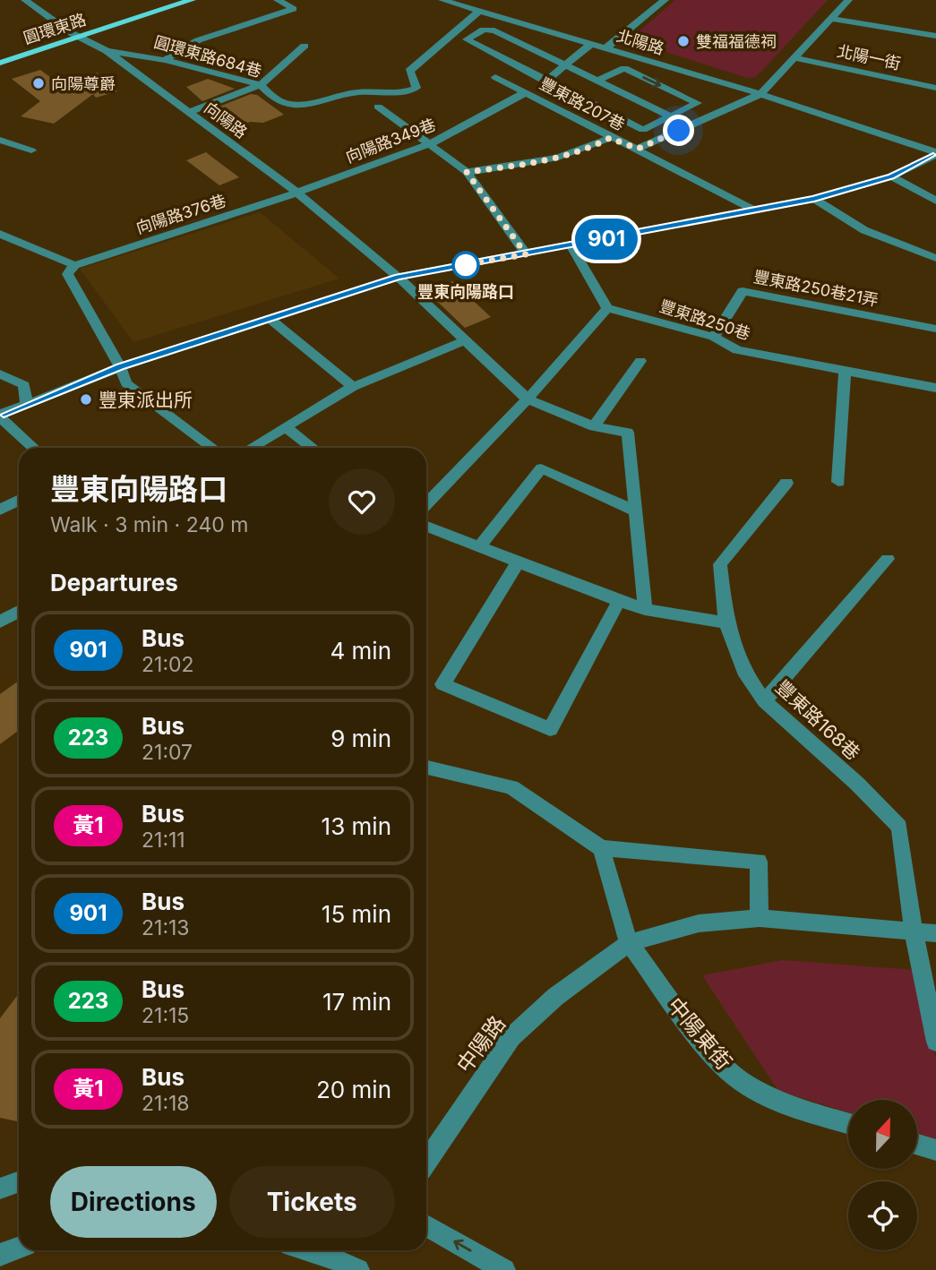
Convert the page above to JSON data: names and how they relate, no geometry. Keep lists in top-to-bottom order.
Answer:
{
  "streets": {
    "main road": ["圓環東路"],
    "street": [
      "北陽路",
      "圓環東路684巷",
      "北陽一街",
      "豐東路207巷",
      "向陽路",
      "向陽路349巷",
      "向陽路376巷",
      "豐東路250巷21弄",
      "豐東路250巷",
      "豐東路168巷",
      "中陽東街",
      "中陽路"
    ]
  },
  "crossings": [
    ["圓環東路", "向陽路"],
    ["北陽路", "圓環東路684巷"],
    ["圓環東路684巷", "向陽路"],
    ["豐東路207巷", "向陽路349巷"],
    ["向陽路", "向陽路349巷"],
    ["向陽路", "向陽路376巷"],
    ["向陽路349巷", "向陽路376巷"],
    ["豐東路250巷21弄", "豐東路250巷"],
    ["豐東路168巷", "中陽路"],
    ["中陽東街", "中陽路"]
  ],
  "places": [
    "雙福福德祠",
    "向陽尊爵",
    "豐東向陽路口",
    "豐東派出所"
  ],
  "lines": ["bus line 901"],
  "north": "top",
  "page": {
    "on_map": "901",
    "heading": [
      ["豐東向陽路口", "Walk · 3 min · 240 m"],
      "Departures"
    ],
    "list": [
      {
        "mark": "901",
        "name": "Bus",
        "note": "21:02",
        "value": "4 min"
      },
      {
        "mark": "223",
        "name": "Bus",
        "note": "21:07",
        "value": "9 min"
      },
      {
        "mark": "黃1",
        "name": "Bus",
        "note": "21:11",
        "value": "13 min"
      },
      {
        "mark": "901",
        "name": "Bus",
        "note": "21:13",
        "value": "15 min"
      },
      {
        "mark": "223",
        "name": "Bus",
        "note": "21:15",
        "value": "17 min"
      },
      {
        "mark": "黃1",
        "name": "Bus",
        "note": "21:18",
        "value": "20 min"
      }
    ],
    "buttons": ["Directions", "Tickets"]
  }
}
